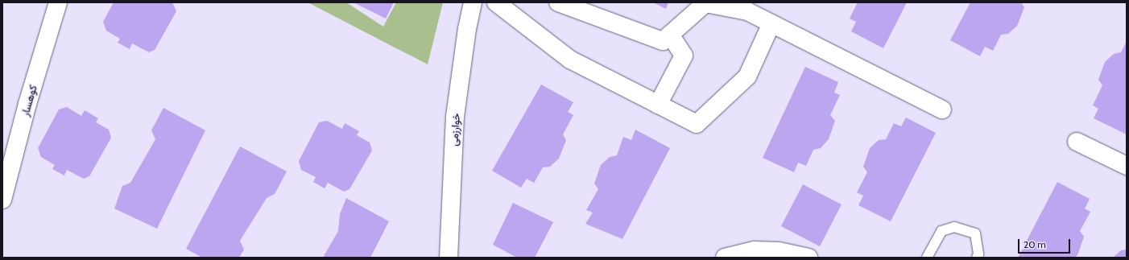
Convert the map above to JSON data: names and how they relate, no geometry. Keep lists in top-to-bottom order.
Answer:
{
  "streets": {
    "street": ["کوهسار", "خوارزمی"]
  },
  "scale_bar": "20 m"
}
